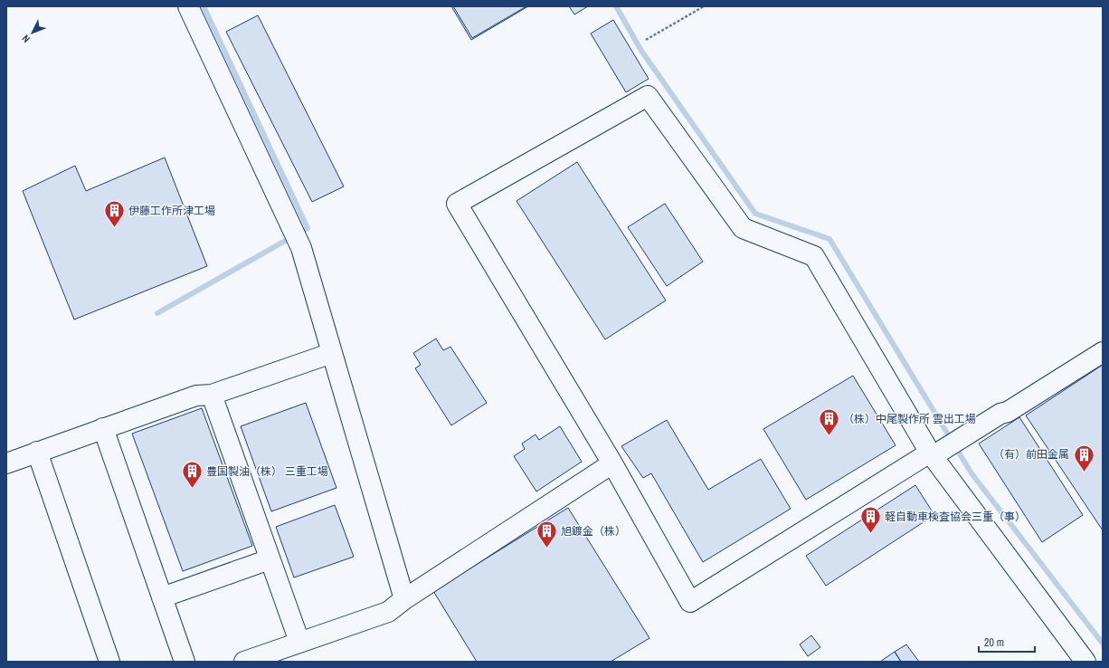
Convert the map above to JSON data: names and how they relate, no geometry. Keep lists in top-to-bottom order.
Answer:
{
  "places": {
    "building": [
      "伊藤工作所津工場",
      "（株）中尾製作所 雲出工場",
      "（有）前田金属",
      "豊国製油（株） 三重工場",
      "軽自動車検査協会三重（事）",
      "旭鍍金（株）"
    ]
  },
  "scale_bar": "20 m",
  "north": "bottom left"
}
